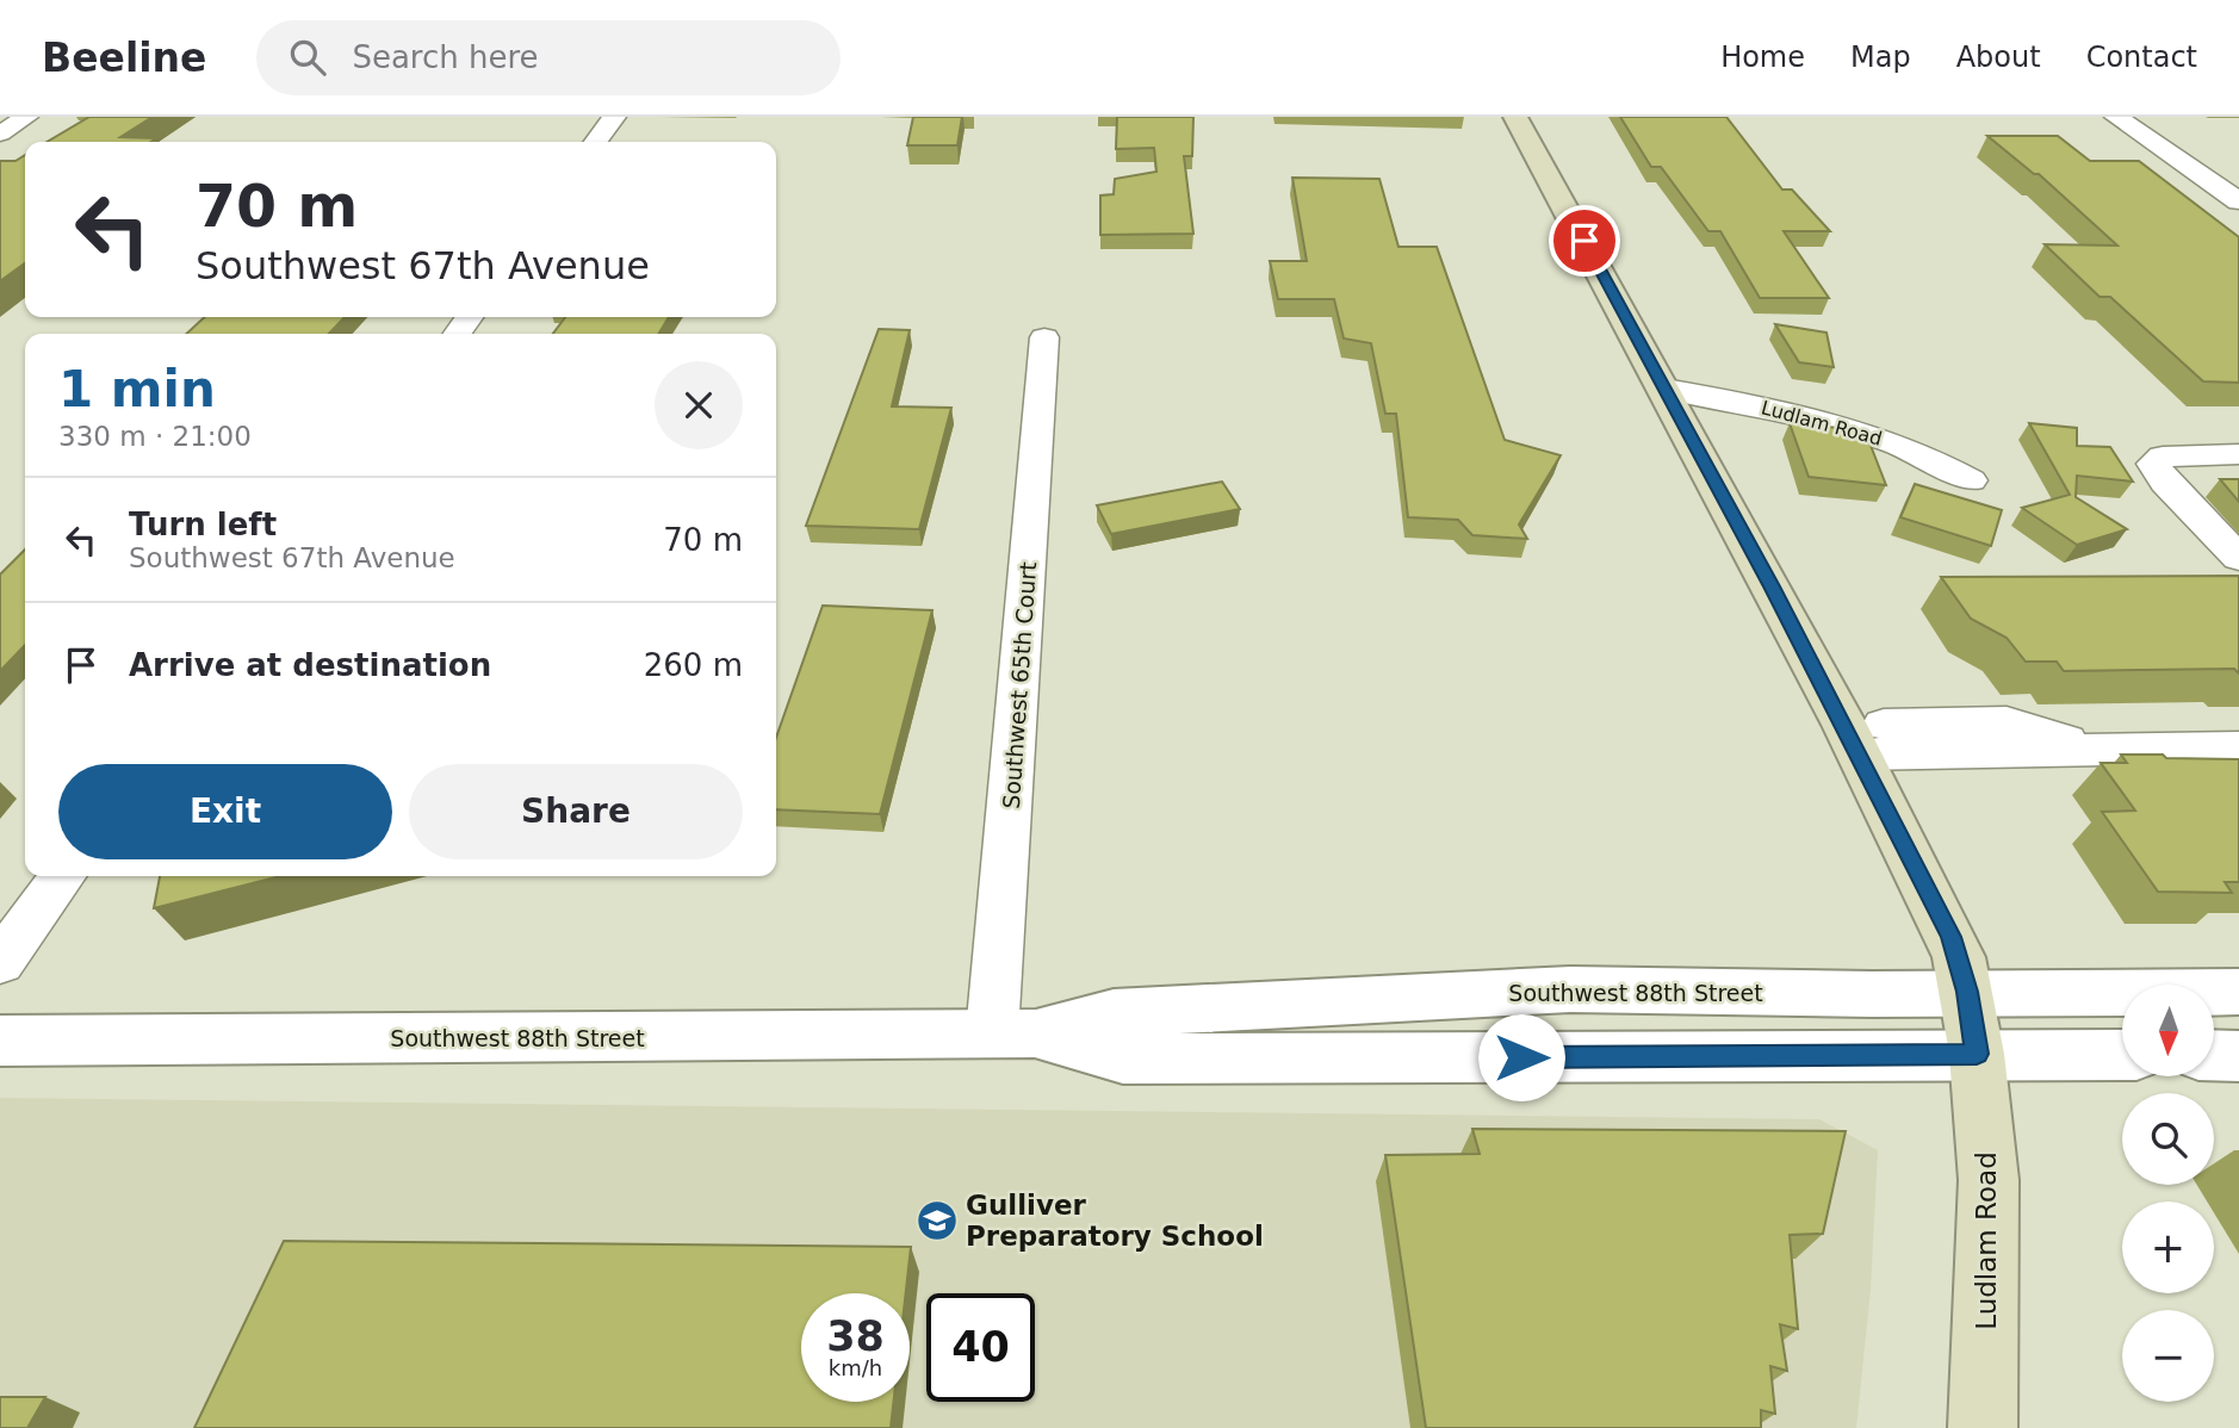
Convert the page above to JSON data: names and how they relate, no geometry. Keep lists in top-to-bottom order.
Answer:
{
  "streets": {
    "main road": ["Ludlam Road"],
    "street": ["Southwest 65th Court", "Southwest 88th Street"]
  },
  "crossings": [
    ["Ludlam Road", "Southwest 88th Street"],
    ["Southwest 65th Court", "Southwest 88th Street"]
  ],
  "places": {
    "school or university": ["Gulliver Preparatory School"]
  },
  "north": "bottom",
  "page": {
    "header": "Beeline",
    "search": "Search here",
    "nav": [
      "Home",
      "Map",
      "About",
      "Contact"
    ],
    "turn": ["70 m", "Southwest 67th Avenue"],
    "heading": ["1 min", "330 m · 21:00"],
    "list": [
      {
        "name": "Turn left",
        "note": "Southwest 67th Avenue",
        "value": "70 m"
      },
      {
        "name": "Arrive at destination",
        "value": "260 m"
      }
    ],
    "buttons": ["Exit", "Share"],
    "map_buttons": ["+", "−"],
    "speed": "38 km/h",
    "limit": "40"
  }
}
